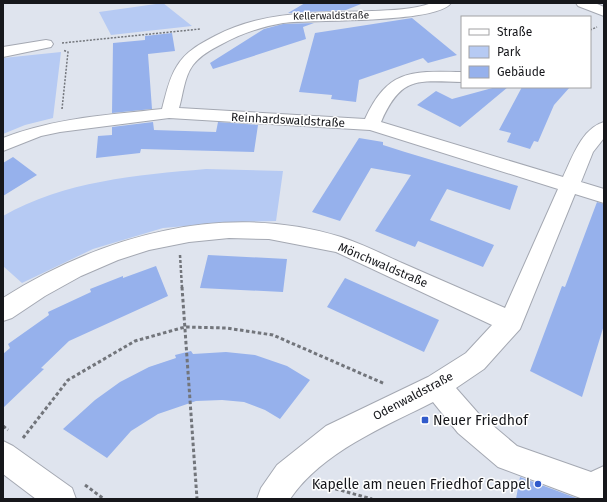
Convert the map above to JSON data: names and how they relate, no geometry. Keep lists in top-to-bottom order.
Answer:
{
  "streets": {
    "street": [
      "Kellerwaldstraße",
      "Reinhardswaldstraße",
      "Mönchwaldstraße",
      "Odenwaldstraße"
    ]
  },
  "crossings": [
    ["Kellerwaldstraße", "Reinhardswaldstraße"],
    ["Reinhardswaldstraße", "Odenwaldstraße"],
    ["Mönchwaldstraße", "Odenwaldstraße"]
  ],
  "places": {
    "transit": ["Neuer Friedhof"],
    "other": ["Kapelle am neuen Friedhof Cappel"]
  },
  "legend": ["Straße", "Park", "Gebäude"]
}
